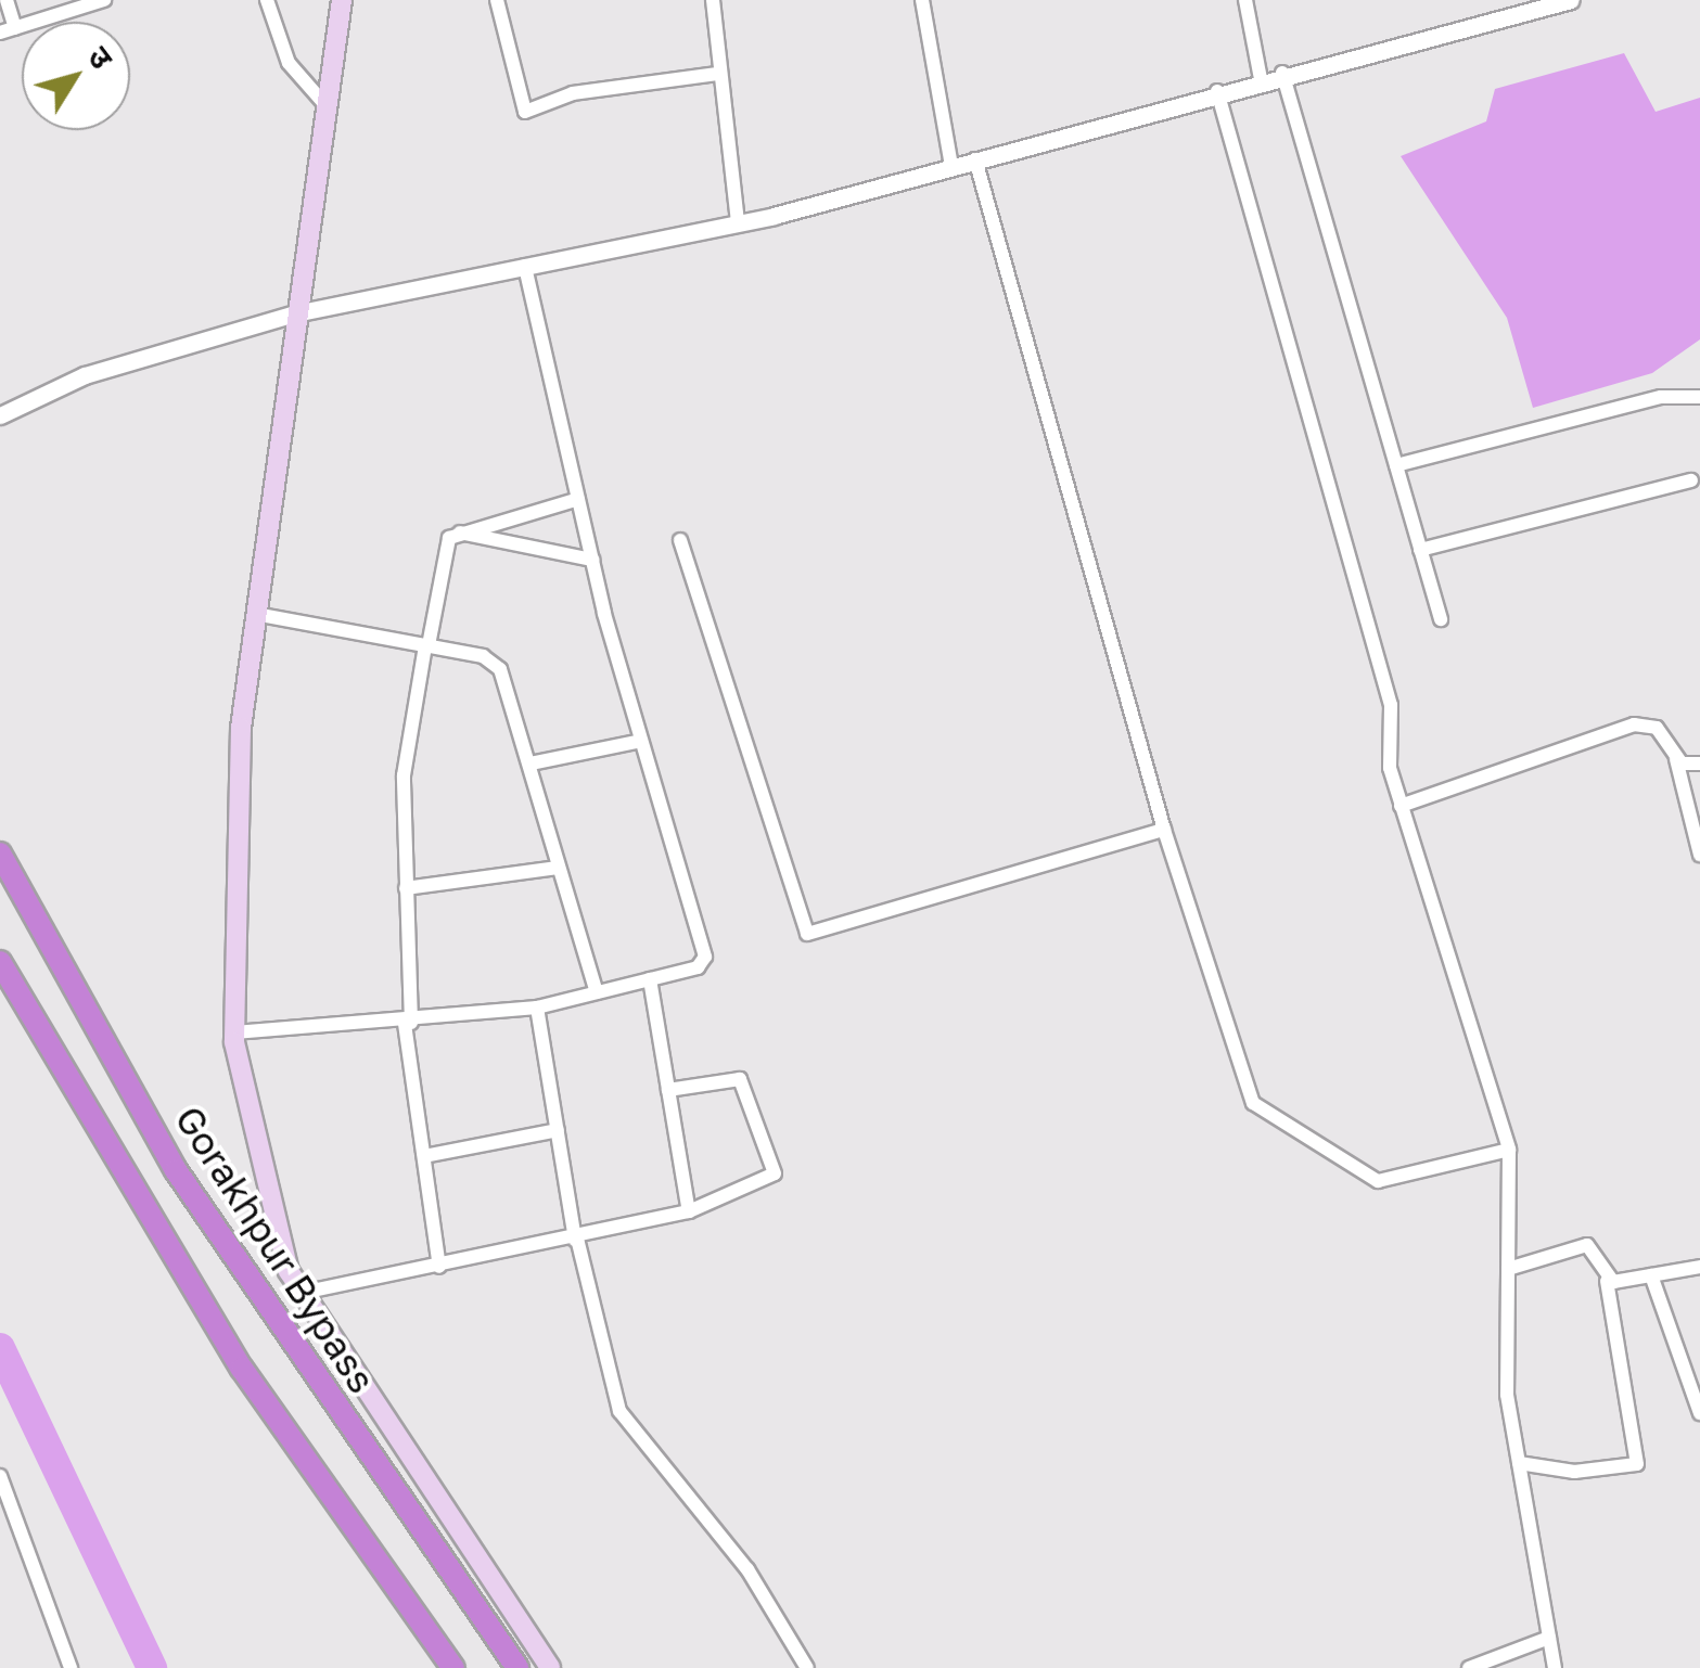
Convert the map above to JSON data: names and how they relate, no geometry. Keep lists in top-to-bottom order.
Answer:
{
  "streets": {
    "highway": ["Gorakhpur Bypass"]
  },
  "north": "top right"
}
